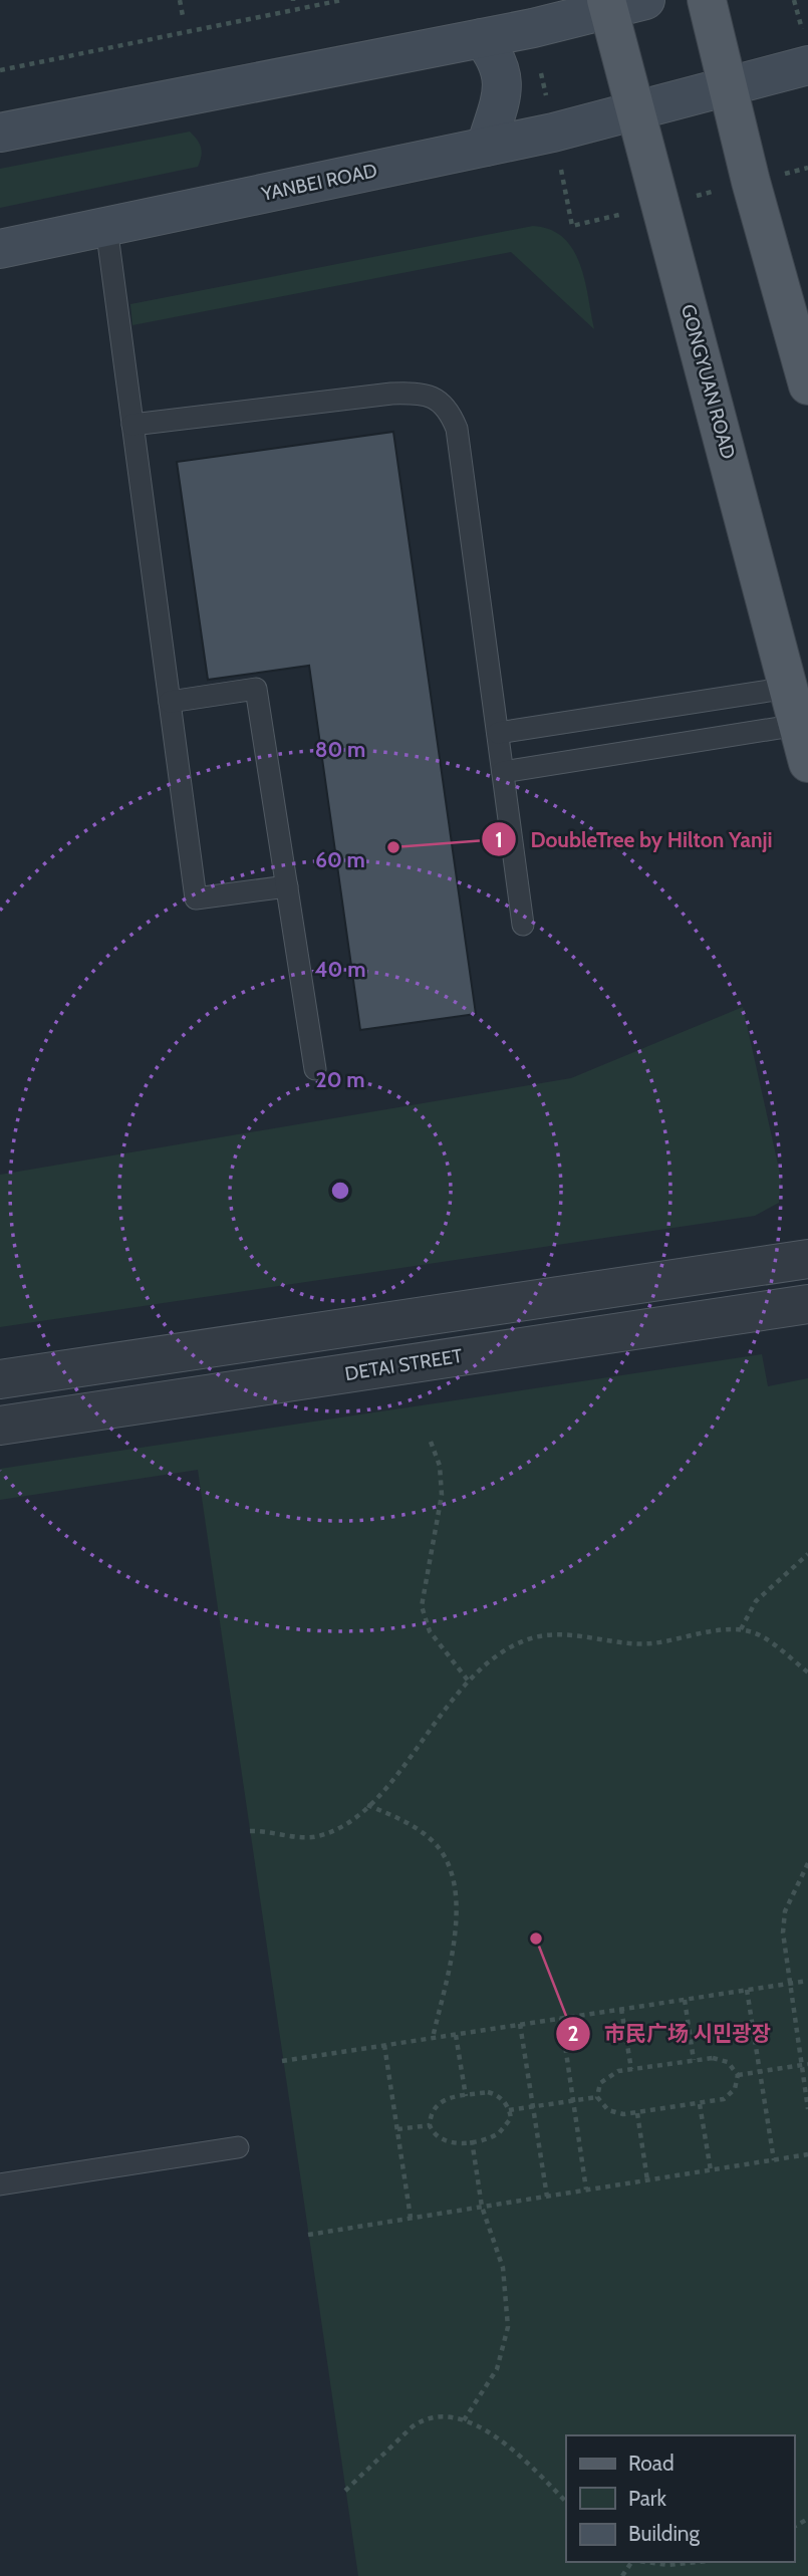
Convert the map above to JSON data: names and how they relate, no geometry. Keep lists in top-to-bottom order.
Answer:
{
  "streets": {
    "main road": ["YANBEI ROAD", "GONGYUAN ROAD"],
    "street": ["DETAI STREET"]
  },
  "crossings": [
    ["YANBEI ROAD", "GONGYUAN ROAD"]
  ],
  "places": ["DoubleTree by Hilton Yanji", "市民广场 시민광장"],
  "legend": ["Road", "Park", "Building"],
  "rings": [
    "80 m",
    "60 m",
    "40 m",
    "20 m"
  ]
}
